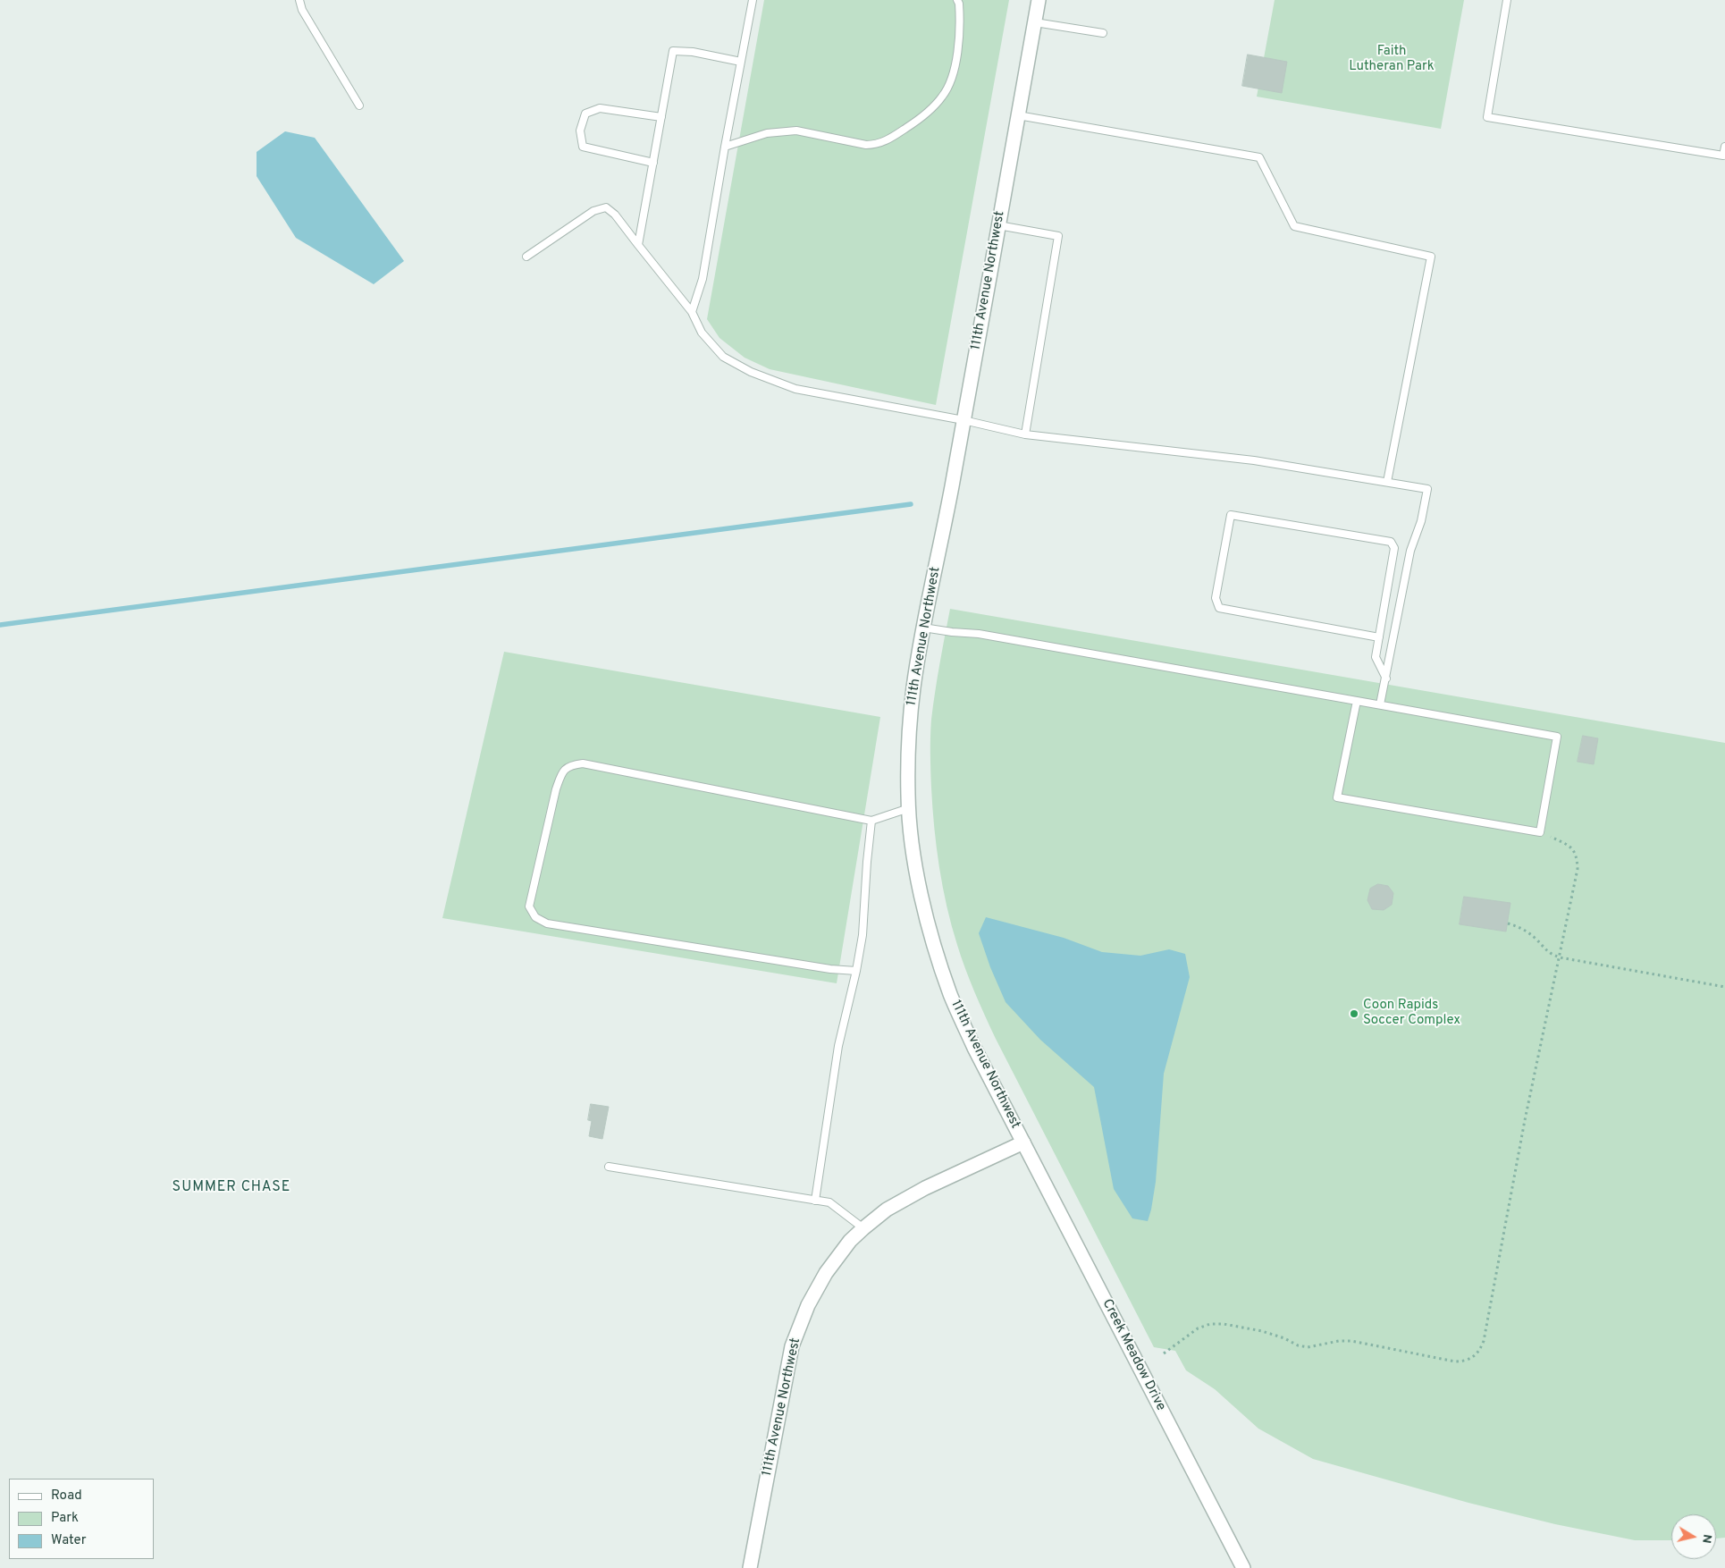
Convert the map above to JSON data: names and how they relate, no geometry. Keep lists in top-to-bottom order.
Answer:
{
  "streets": {
    "street": ["111th Avenue Northwest", "Creek Meadow Drive"]
  },
  "crossings": [
    ["111th Avenue Northwest", "Creek Meadow Drive"]
  ],
  "districts": ["SUMMER CHASE"],
  "parks": ["Faith Lutheran Park"],
  "places": ["Coon Rapids Soccer Complex"],
  "legend": ["Road", "Park", "Water"],
  "north": "right"
}
